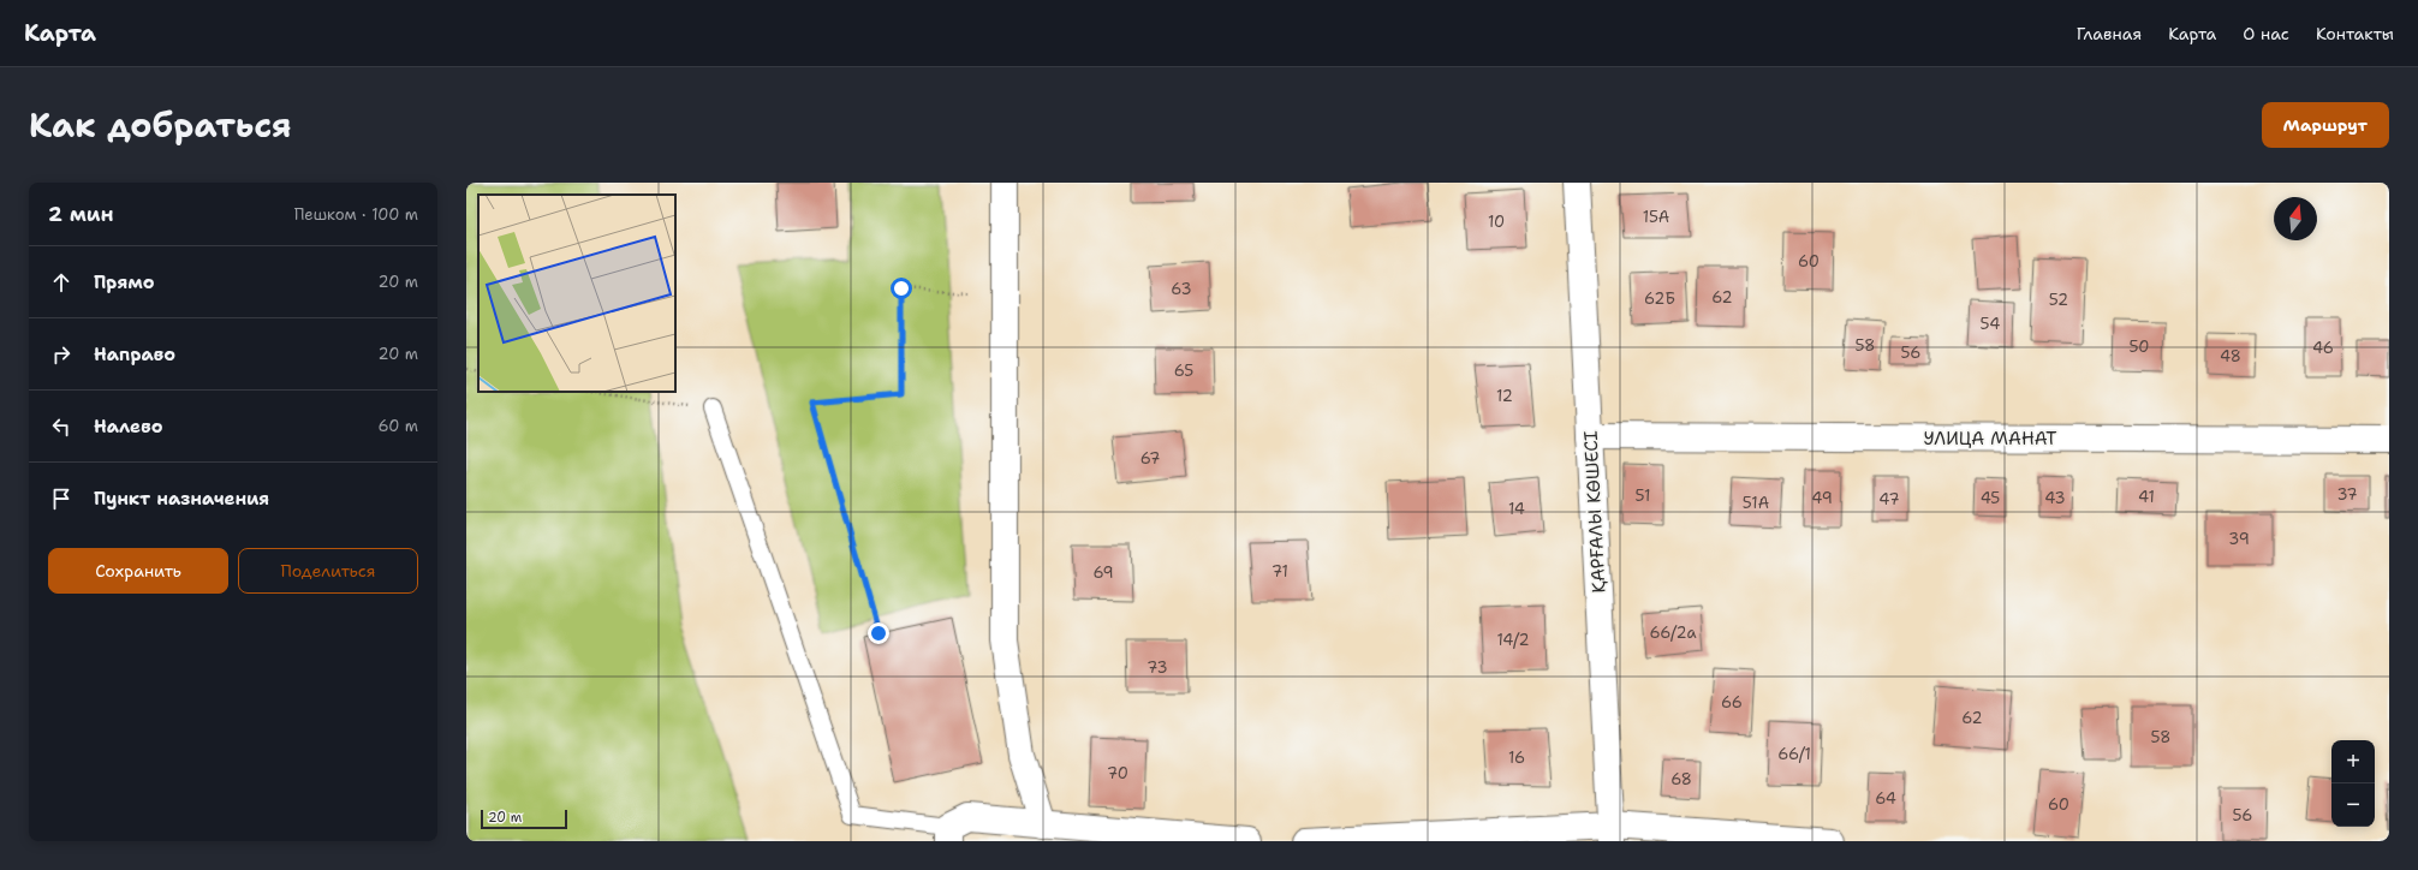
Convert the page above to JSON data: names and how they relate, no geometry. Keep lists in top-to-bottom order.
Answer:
{
  "streets": {
    "street": ["УЛИЦА МАНАТ", "ҚАРҒАЛЫ КӨШЕСІ"]
  },
  "crossings": [
    ["УЛИЦА МАНАТ", "ҚАРҒАЛЫ КӨШЕСІ"]
  ],
  "house_numbers": [
    "15А",
    "10",
    "60",
    "63",
    "62",
    "62Б",
    "52",
    "54",
    "58",
    "50",
    "46",
    "56",
    "48",
    "65",
    "12",
    "67",
    "37",
    "51",
    "41",
    "49",
    "45",
    "43",
    "47",
    "51А",
    "14",
    "39",
    "71",
    "69",
    "66/2а",
    "14/2",
    "73",
    "66",
    "62",
    "58",
    "66/1",
    "16",
    "70",
    "68",
    "64",
    "60",
    "56"
  ],
  "scale_bar": "20 m",
  "north": "top",
  "page": {
    "header": "Карта",
    "nav": [
      "Главная",
      "Карта",
      "О нас",
      "Контакты"
    ],
    "title": "Как добраться",
    "buttons": [
      "Маршрут",
      ["Сохранить", "Поделиться"]
    ],
    "heading": ["2 мин", "Пешком · 100 m"],
    "list": [
      ["Прямо", "20 m"],
      ["Направо", "20 m"],
      ["Налево", "60 m"],
      "Пункт назначения"
    ],
    "map_buttons": ["+", "−"],
    "scale": "20 m"
  }
}
